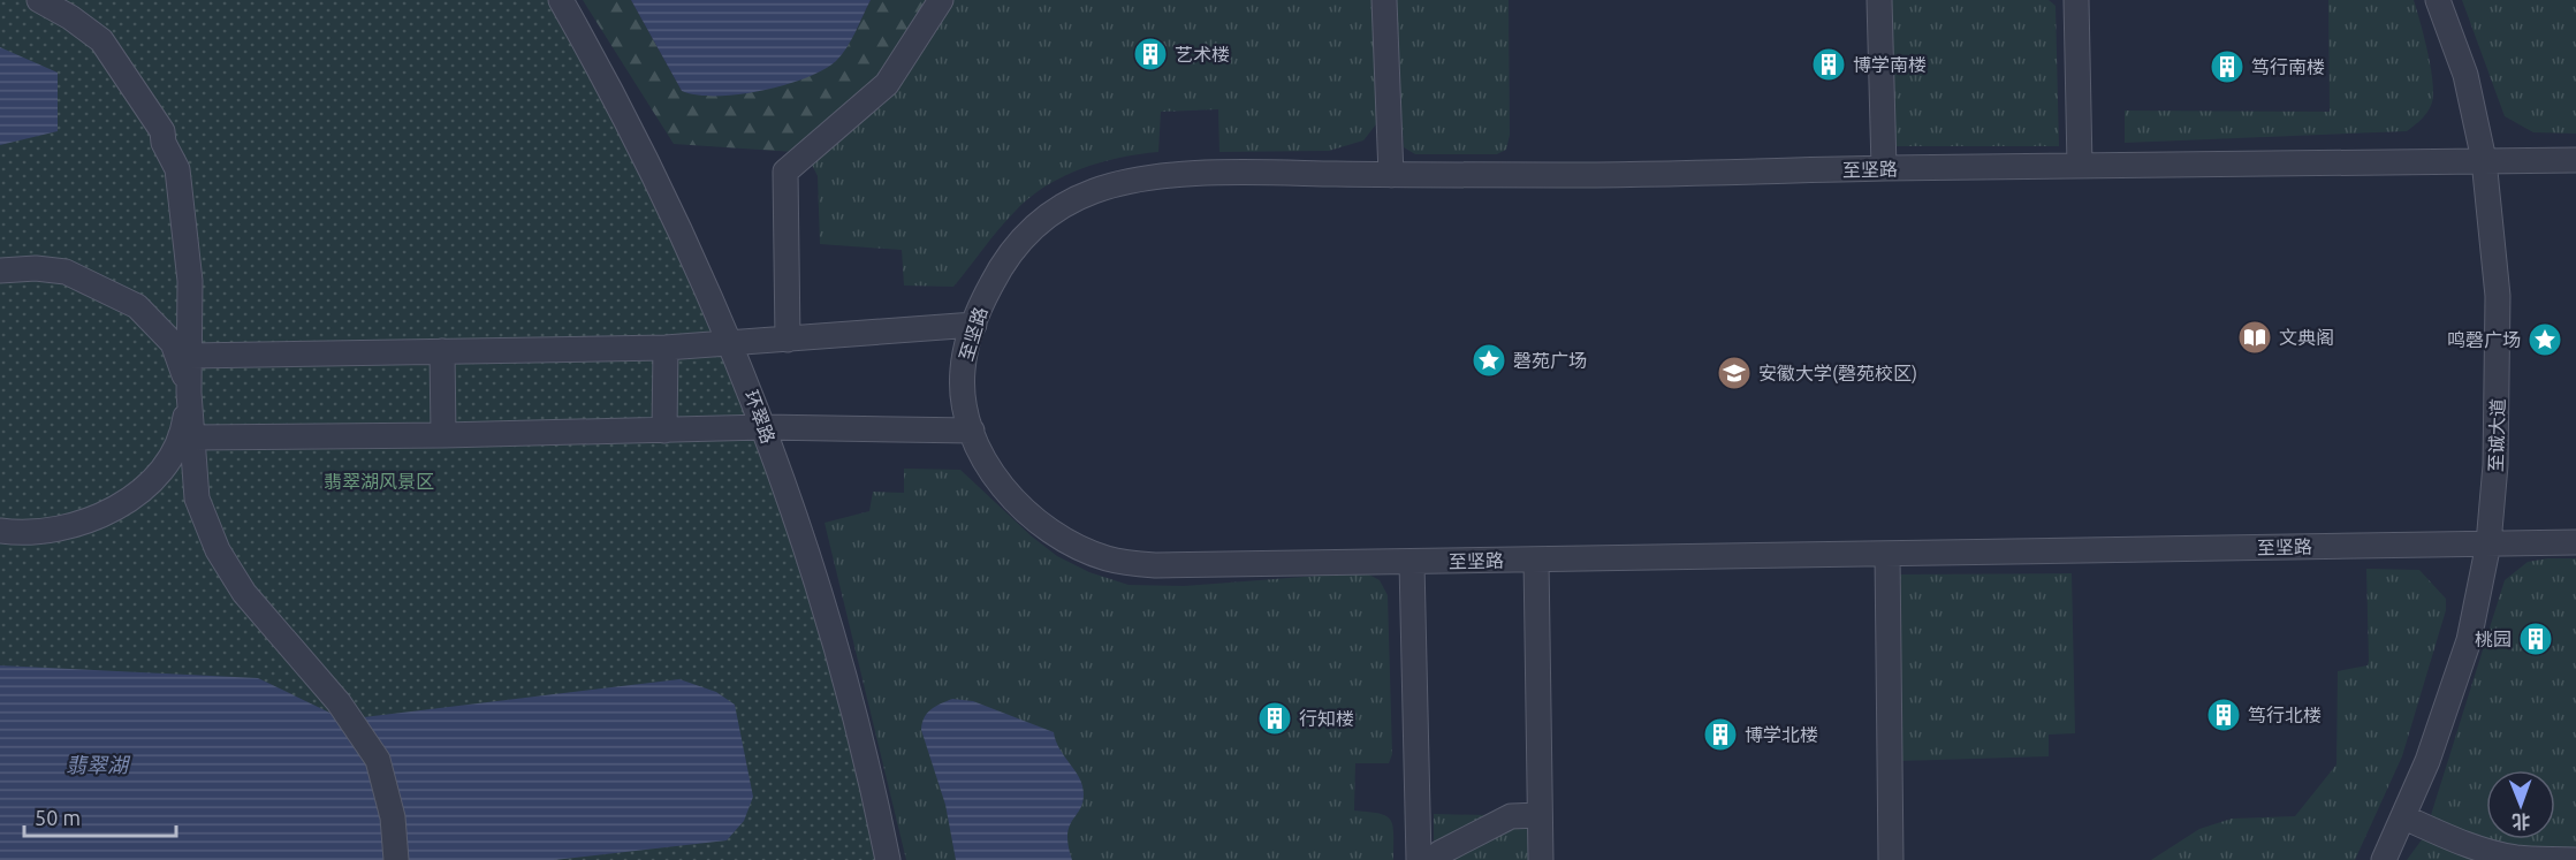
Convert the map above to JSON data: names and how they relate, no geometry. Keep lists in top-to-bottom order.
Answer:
{
  "streets": {
    "street": ["至坚路", "环翠路", "至诚大道"]
  },
  "crossings": [
    ["至坚路", "至诚大道"]
  ],
  "water": ["翡翠湖"],
  "parks": ["翡翠湖风景区"],
  "places": {
    "building": [
      "艺术楼",
      "博学南楼",
      "笃行南楼",
      "桃园",
      "笃行北楼",
      "行知楼",
      "博学北楼"
    ],
    "library": ["文典阁"],
    "place": ["鸣磬广场", "磬苑广场"],
    "school or university": ["安徽大学(磬苑校区)"]
  },
  "scale_bar": "50 m",
  "north": "bottom"
}
